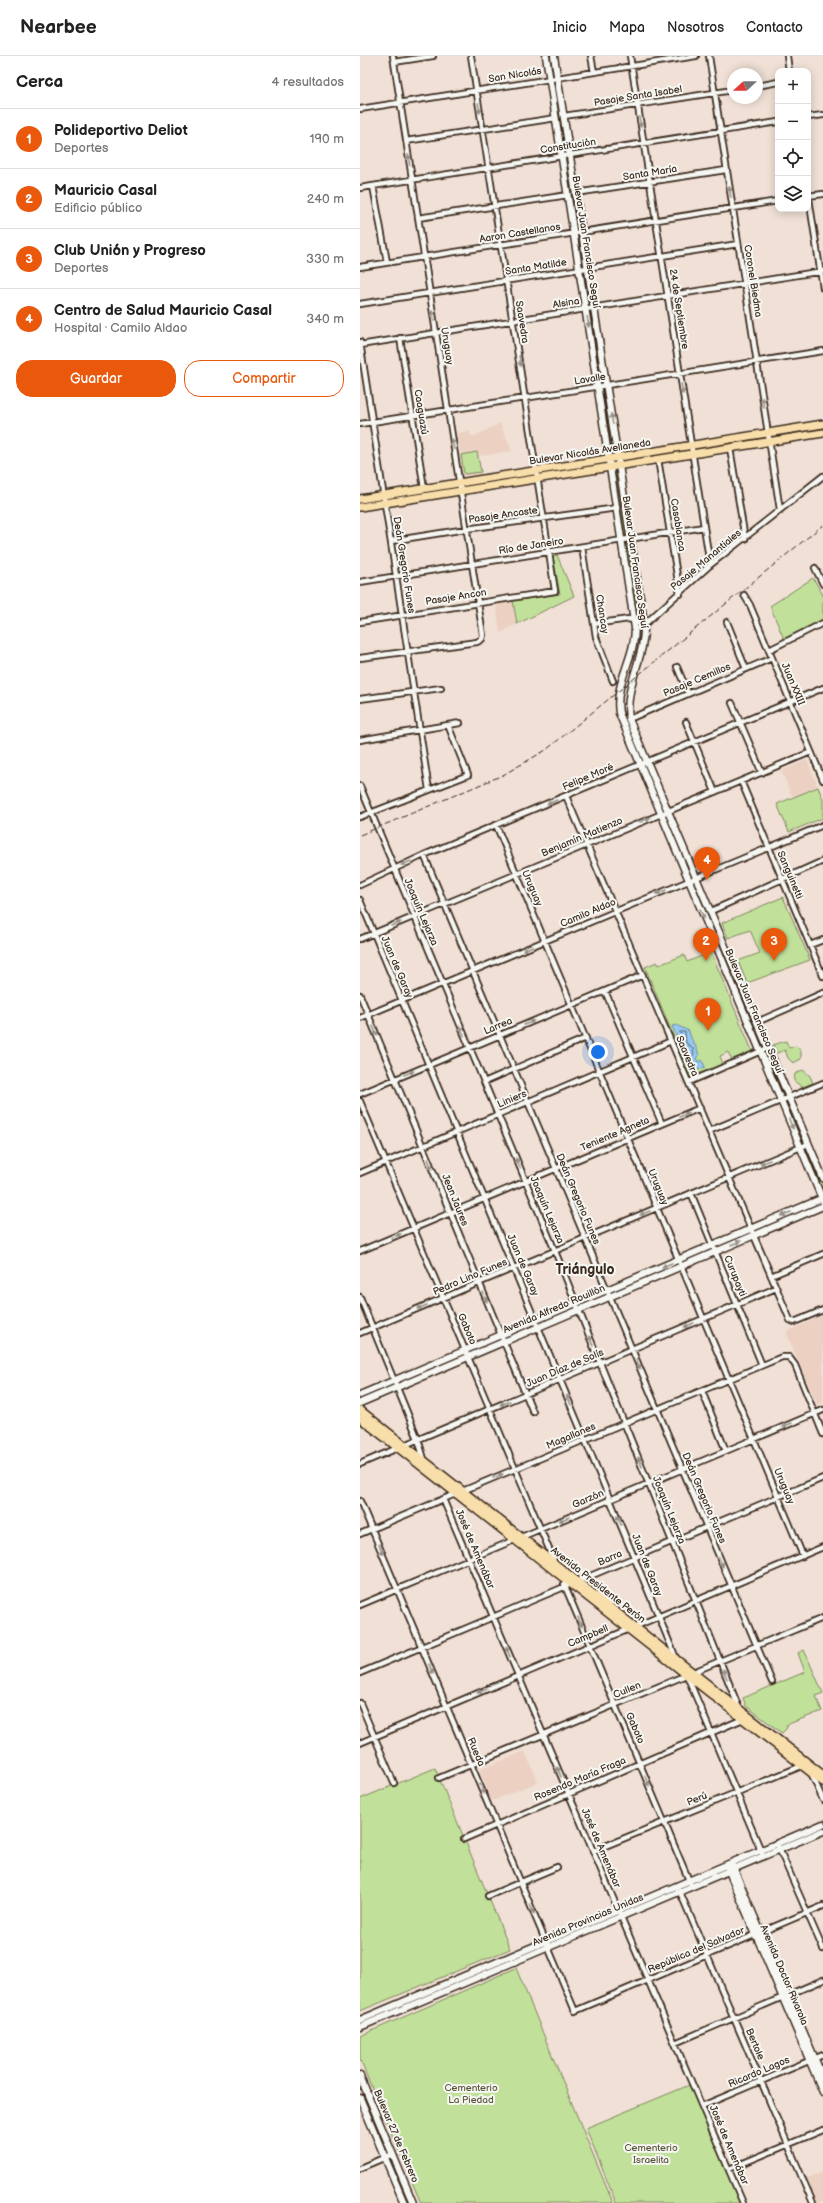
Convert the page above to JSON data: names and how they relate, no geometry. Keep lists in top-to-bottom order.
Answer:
{
  "streets": {
    "main road": [
      "Bulevar Juan Francisco Seguí",
      "Bulevar Nicolás Avellaneda",
      "Avenida Alfredo Rouillón",
      "Avenida Presidente Perón",
      "Avenida Provincias Unidas",
      "Avenida Doctor Rivarola",
      "Bulevar 27 de Febrero"
    ],
    "street": [
      "San Nicolás",
      "Pasaje Santa Isabel",
      "Constitución",
      "Santa María",
      "Aaron Castellanos",
      "Santa Matilde",
      "Coronel Biedma",
      "Alsina",
      "24 de Septiembre",
      "Saavedra",
      "Uruguay",
      "Lavalle",
      "Caaguazú",
      "Pasaje Ancaste",
      "Casablanca",
      "Río de Janeiro",
      "Pasaje Manantiales",
      "Deán Gregorio Funes",
      "Pasaje Ancon",
      "Chancay",
      "Pasaje Cemillos",
      "Juan XXIII",
      "Felipe Moré",
      "Benjamín Matienzo",
      "Sanguinetti",
      "Joaquín Lejarza",
      "Camilo Aldao",
      "Juan de Garay",
      "Larrea",
      "Liniers",
      "Teniente Agneta",
      "Jean Jaures",
      "Curupayti",
      "Pedro Lino Funes",
      "Gaboto",
      "Juan Díaz de Solís",
      "Magallanes",
      "Garzón",
      "José de Amenábar",
      "Barra",
      "Campbell",
      "Cullen",
      "Rueda",
      "Rosendo María Fraga",
      "Perú",
      "República del Salvador",
      "Bertole",
      "Ricardo Lagos"
    ]
  },
  "crossings": [
    ["San Nicolás", "Bulevar Juan Francisco Seguí"],
    ["San Nicolás", "24 de Septiembre"],
    ["San Nicolás", "Saavedra"],
    ["San Nicolás", "Uruguay"],
    ["Pasaje Santa Isabel", "Bulevar Juan Francisco Seguí"],
    ["Pasaje Santa Isabel", "Coronel Biedma"],
    ["Pasaje Santa Isabel", "24 de Septiembre"],
    ["Constitución", "Bulevar Juan Francisco Seguí"],
    ["Constitución", "Coronel Biedma"],
    ["Constitución", "24 de Septiembre"],
    ["Constitución", "Saavedra"],
    ["Constitución", "Uruguay"],
    ["Santa María", "Bulevar Juan Francisco Seguí"],
    ["Santa María", "Coronel Biedma"],
    ["Santa María", "24 de Septiembre"],
    ["Aaron Castellanos", "Bulevar Juan Francisco Seguí"],
    ["Aaron Castellanos", "Coronel Biedma"],
    ["Aaron Castellanos", "24 de Septiembre"],
    ["Aaron Castellanos", "Saavedra"],
    ["Aaron Castellanos", "Uruguay"],
    ["Bulevar Juan Francisco Seguí", "Santa Matilde"],
    ["Bulevar Juan Francisco Seguí", "Alsina"],
    ["Bulevar Juan Francisco Seguí", "Lavalle"],
    ["Bulevar Juan Francisco Seguí", "Bulevar Nicolás Avellaneda"],
    ["Bulevar Juan Francisco Seguí", "Pasaje Ancaste"],
    ["Bulevar Juan Francisco Seguí", "Río de Janeiro"],
    ["Bulevar Juan Francisco Seguí", "Pasaje Manantiales"],
    ["Bulevar Juan Francisco Seguí", "Pasaje Cemillos"],
    ["Bulevar Juan Francisco Seguí", "Felipe Moré"],
    ["Bulevar Juan Francisco Seguí", "Benjamín Matienzo"],
    ["Bulevar Juan Francisco Seguí", "Camilo Aldao"],
    ["Bulevar Juan Francisco Seguí", "Pedro Lino Funes"],
    ["Bulevar Juan Francisco Seguí", "Avenida Alfredo Rouillón"],
    ["Santa Matilde", "Coronel Biedma"],
    ["Santa Matilde", "24 de Septiembre"],
    ["Santa Matilde", "Saavedra"],
    ["Santa Matilde", "Uruguay"],
    ["Coronel Biedma", "Alsina"],
    ["Coronel Biedma", "Lavalle"],
    ["Coronel Biedma", "Bulevar Nicolás Avellaneda"],
    ["Coronel Biedma", "Pasaje Manantiales"],
    ["Alsina", "24 de Septiembre"],
    ["Alsina", "Saavedra"],
    ["Alsina", "Uruguay"],
    ["Alsina", "Caaguazú"],
    ["Alsina", "Deán Gregorio Funes"],
    ["24 de Septiembre", "Lavalle"],
    ["24 de Septiembre", "Bulevar Nicolás Avellaneda"],
    ["24 de Septiembre", "Río de Janeiro"],
    ["24 de Septiembre", "Pasaje Manantiales"],
    ["Saavedra", "Lavalle"],
    ["Saavedra", "Bulevar Nicolás Avellaneda"],
    ["Saavedra", "Pasaje Ancaste"],
    ["Saavedra", "Río de Janeiro"],
    ["Saavedra", "Pasaje Ancon"],
    ["Saavedra", "Felipe Moré"],
    ["Saavedra", "Benjamín Matienzo"],
    ["Saavedra", "Camilo Aldao"],
    ["Saavedra", "Larrea"],
    ["Saavedra", "Liniers"],
    ["Saavedra", "Teniente Agneta"],
    ["Saavedra", "Pedro Lino Funes"],
    ["Saavedra", "Avenida Alfredo Rouillón"],
    ["Saavedra", "Juan Díaz de Solís"],
    ["Uruguay", "Lavalle"],
    ["Uruguay", "Bulevar Nicolás Avellaneda"],
    ["Uruguay", "Pasaje Ancaste"],
    ["Uruguay", "Río de Janeiro"],
    ["Uruguay", "Deán Gregorio Funes"],
    ["Uruguay", "Pasaje Ancon"],
    ["Uruguay", "Felipe Moré"],
    ["Uruguay", "Benjamín Matienzo"],
    ["Uruguay", "Camilo Aldao"],
    ["Uruguay", "Larrea"],
    ["Uruguay", "Liniers"],
    ["Uruguay", "Teniente Agneta"],
    ["Uruguay", "Pedro Lino Funes"],
    ["Uruguay", "Avenida Alfredo Rouillón"],
    ["Uruguay", "Juan Díaz de Solís"],
    ["Uruguay", "Magallanes"],
    ["Uruguay", "Garzón"],
    ["Uruguay", "Barra"],
    ["Uruguay", "Campbell"],
    ["Lavalle", "Caaguazú"],
    ["Lavalle", "Deán Gregorio Funes"],
    ["Caaguazú", "Bulevar Nicolás Avellaneda"],
    ["Bulevar Nicolás Avellaneda", "Casablanca"],
    ["Bulevar Nicolás Avellaneda", "Deán Gregorio Funes"],
    ["Pasaje Ancaste", "Deán Gregorio Funes"],
    ["Casablanca", "Río de Janeiro"],
    ["Casablanca", "Pasaje Manantiales"],
    ["Río de Janeiro", "Deán Gregorio Funes"],
    ["Río de Janeiro", "Chancay"],
    ["Deán Gregorio Funes", "Pasaje Ancon"],
    ["Deán Gregorio Funes", "Felipe Moré"],
    ["Deán Gregorio Funes", "Benjamín Matienzo"],
    ["Deán Gregorio Funes", "Camilo Aldao"],
    ["Deán Gregorio Funes", "Larrea"],
    ["Deán Gregorio Funes", "Liniers"],
    ["Deán Gregorio Funes", "Teniente Agneta"],
    ["Deán Gregorio Funes", "Pedro Lino Funes"],
    ["Deán Gregorio Funes", "Avenida Alfredo Rouillón"],
    ["Deán Gregorio Funes", "Juan Díaz de Solís"],
    ["Deán Gregorio Funes", "Magallanes"],
    ["Deán Gregorio Funes", "Garzón"],
    ["Deán Gregorio Funes", "Barra"],
    ["Deán Gregorio Funes", "Campbell"],
    ["Deán Gregorio Funes", "Cullen"],
    ["Pasaje Cemillos", "Juan XXIII"],
    ["Juan XXIII", "Felipe Moré"],
    ["Juan XXIII", "Benjamín Matienzo"],
    ["Felipe Moré", "Joaquín Lejarza"],
    ["Benjamín Matienzo", "Sanguinetti"],
    ["Benjamín Matienzo", "Joaquín Lejarza"],
    ["Benjamín Matienzo", "Juan de Garay"],
    ["Sanguinetti", "Camilo Aldao"],
    ["Joaquín Lejarza", "Camilo Aldao"],
    ["Joaquín Lejarza", "Larrea"],
    ["Joaquín Lejarza", "Liniers"],
    ["Joaquín Lejarza", "Teniente Agneta"],
    ["Joaquín Lejarza", "Pedro Lino Funes"],
    ["Joaquín Lejarza", "Avenida Alfredo Rouillón"],
    ["Joaquín Lejarza", "Juan Díaz de Solís"],
    ["Joaquín Lejarza", "Magallanes"],
    ["Joaquín Lejarza", "Garzón"],
    ["Joaquín Lejarza", "Barra"],
    ["Joaquín Lejarza", "Avenida Presidente Perón"],
    ["Joaquín Lejarza", "Campbell"],
    ["Joaquín Lejarza", "Cullen"],
    ["Camilo Aldao", "Juan de Garay"],
    ["Camilo Aldao", "Jean Jaures"],
    ["Juan de Garay", "Larrea"],
    ["Juan de Garay", "Liniers"],
    ["Juan de Garay", "Teniente Agneta"],
    ["Juan de Garay", "Pedro Lino Funes"],
    ["Juan de Garay", "Avenida Alfredo Rouillón"],
    ["Juan de Garay", "Juan Díaz de Solís"],
    ["Juan de Garay", "Magallanes"],
    ["Juan de Garay", "Garzón"],
    ["Juan de Garay", "Barra"],
    ["Juan de Garay", "Avenida Presidente Perón"],
    ["Juan de Garay", "Campbell"],
    ["Larrea", "Jean Jaures"],
    ["Liniers", "Jean Jaures"],
    ["Liniers", "Gaboto"],
    ["Teniente Agneta", "Jean Jaures"],
    ["Teniente Agneta", "Gaboto"],
    ["Jean Jaures", "Pedro Lino Funes"],
    ["Jean Jaures", "Avenida Alfredo Rouillón"],
    ["Jean Jaures", "Juan Díaz de Solís"],
    ["Curupayti", "Pedro Lino Funes"],
    ["Curupayti", "Avenida Alfredo Rouillón"],
    ["Curupayti", "Juan Díaz de Solís"],
    ["Curupayti", "Magallanes"],
    ["Pedro Lino Funes", "Gaboto"],
    ["Avenida Alfredo Rouillón", "Gaboto"],
    ["Gaboto", "Juan Díaz de Solís"],
    ["Gaboto", "Magallanes"],
    ["Gaboto", "Garzón"],
    ["Gaboto", "Barra"],
    ["Gaboto", "Avenida Presidente Perón"],
    ["Gaboto", "Campbell"],
    ["Gaboto", "Cullen"],
    ["Gaboto", "Rosendo María Fraga"],
    ["Gaboto", "Perú"],
    ["Gaboto", "Avenida Provincias Unidas"],
    ["Juan Díaz de Solís", "Avenida Presidente Perón"],
    ["Magallanes", "Garzón"],
    ["Magallanes", "José de Amenábar"],
    ["Magallanes", "Avenida Presidente Perón"],
    ["Magallanes", "Rueda"],
    ["Garzón", "José de Amenábar"],
    ["Garzón", "Avenida Presidente Perón"],
    ["Garzón", "Rueda"],
    ["José de Amenábar", "Barra"],
    ["José de Amenábar", "Campbell"],
    ["José de Amenábar", "Cullen"],
    ["José de Amenábar", "Rosendo María Fraga"],
    ["José de Amenábar", "Perú"],
    ["José de Amenábar", "Avenida Provincias Unidas"],
    ["José de Amenábar", "República del Salvador"],
    ["José de Amenábar", "Ricardo Lagos"],
    ["Barra", "Avenida Presidente Perón"],
    ["Barra", "Rueda"],
    ["Avenida Presidente Perón", "Campbell"],
    ["Avenida Presidente Perón", "Cullen"],
    ["Avenida Presidente Perón", "Rosendo María Fraga"],
    ["Avenida Presidente Perón", "Perú"],
    ["Campbell", "Rueda"],
    ["Cullen", "Rueda"],
    ["Rueda", "Rosendo María Fraga"],
    ["Rueda", "Avenida Provincias Unidas"],
    ["Rueda", "República del Salvador"],
    ["Avenida Provincias Unidas", "Avenida Doctor Rivarola"],
    ["Avenida Provincias Unidas", "Bertole"],
    ["República del Salvador", "Avenida Doctor Rivarola"],
    ["República del Salvador", "Bertole"],
    ["Avenida Doctor Rivarola", "Ricardo Lagos"],
    ["Bertole", "Ricardo Lagos"]
  ],
  "one_way": ["Jean Jaures", "Pedro Lino Funes", "Rueda"],
  "districts": ["Triángulo"],
  "parks": ["Cementerio La Piedad", "Cementerio Israelita"],
  "north": "left",
  "page": {
    "header": "Nearbee",
    "nav": [
      "Inicio",
      "Mapa",
      "Nosotros",
      "Contacto"
    ],
    "heading": ["Cerca", "4 resultados"],
    "map_buttons": ["+", "−"],
    "list": [
      {
        "mark": "1",
        "name": "Polideportivo Deliot",
        "note": "Deportes",
        "value": "190 m"
      },
      {
        "mark": "2",
        "name": "Mauricio Casal",
        "note": "Edificio público",
        "value": "240 m"
      },
      {
        "mark": "3",
        "name": "Club Unión y Progreso",
        "note": "Deportes",
        "value": "330 m"
      },
      {
        "mark": "4",
        "name": "Centro de Salud Mauricio Casal",
        "note": "Hospital · Camilo Aldao",
        "value": "340 m"
      }
    ],
    "buttons": ["Guardar", "Compartir"],
    "pins": [
      "4",
      "2",
      "3",
      "1"
    ]
  }
}
